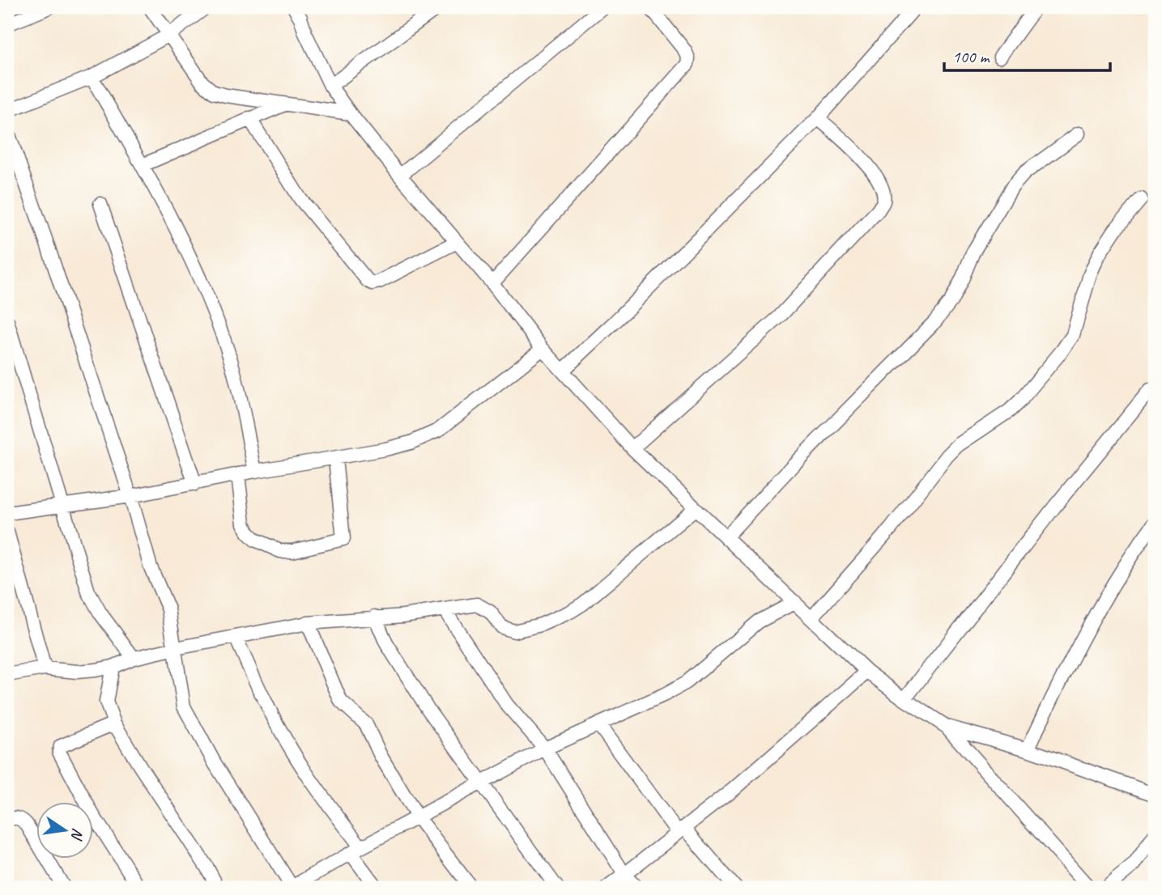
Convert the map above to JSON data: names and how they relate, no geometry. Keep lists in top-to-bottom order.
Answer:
{
  "scale_bar": "100 m",
  "north": "right"
}
